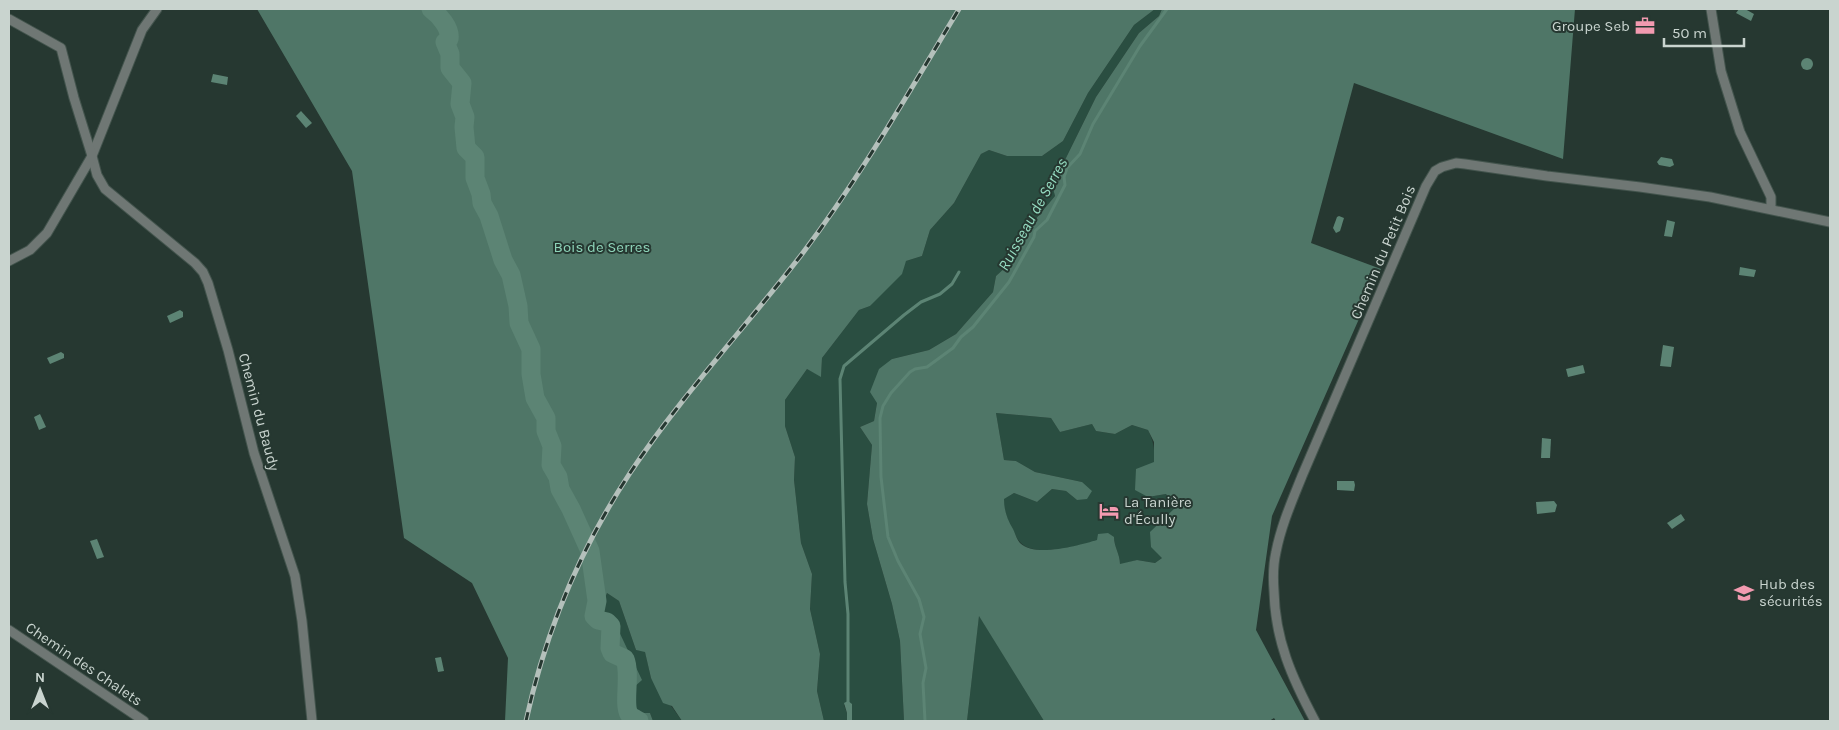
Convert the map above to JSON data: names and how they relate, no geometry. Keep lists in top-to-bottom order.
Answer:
{
  "streets": {
    "street": ["Chemin du Petit Bois", "Chemin du Baudy", "Chemin des Chalets"]
  },
  "water": ["Ruisseau de Serres"],
  "parks": ["Bois de Serres"],
  "places": {
    "office": ["Groupe Seb"],
    "hotel": ["La Tanière d'Écully"],
    "school or university": ["Hub des sécurités"]
  },
  "scale_bar": "50 m",
  "north": "top"
}
